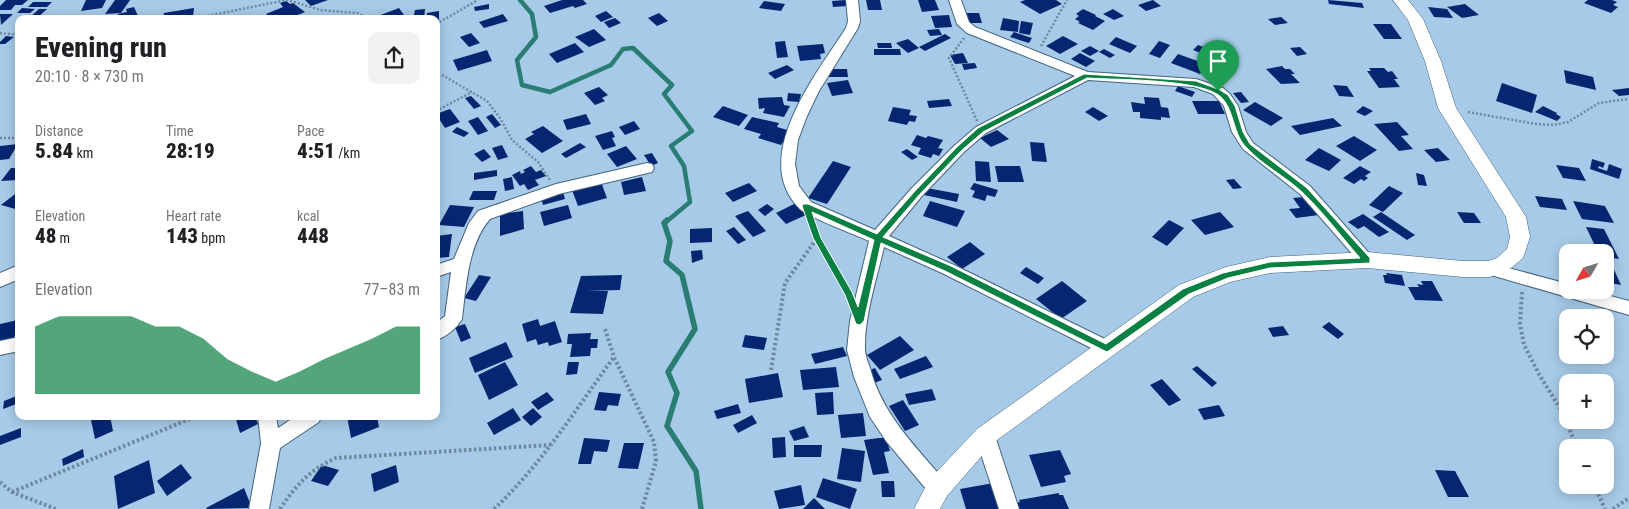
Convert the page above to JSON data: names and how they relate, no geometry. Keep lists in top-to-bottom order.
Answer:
{
  "north": "bottom left",
  "page": {
    "heading": ["Evening run", "20:10 · 8 × 730 m"],
    "stats": [
      ["Distance", "5.84 km"],
      ["Time", "28:19"],
      ["Pace", "4:51 /km"],
      ["Elevation", "48 m"],
      ["Heart rate", "143 bpm"],
      ["kcal", "448"]
    ],
    "map_buttons": ["+", "−"],
    "chart": ["Elevation", "77–83 m"]
  }
}
